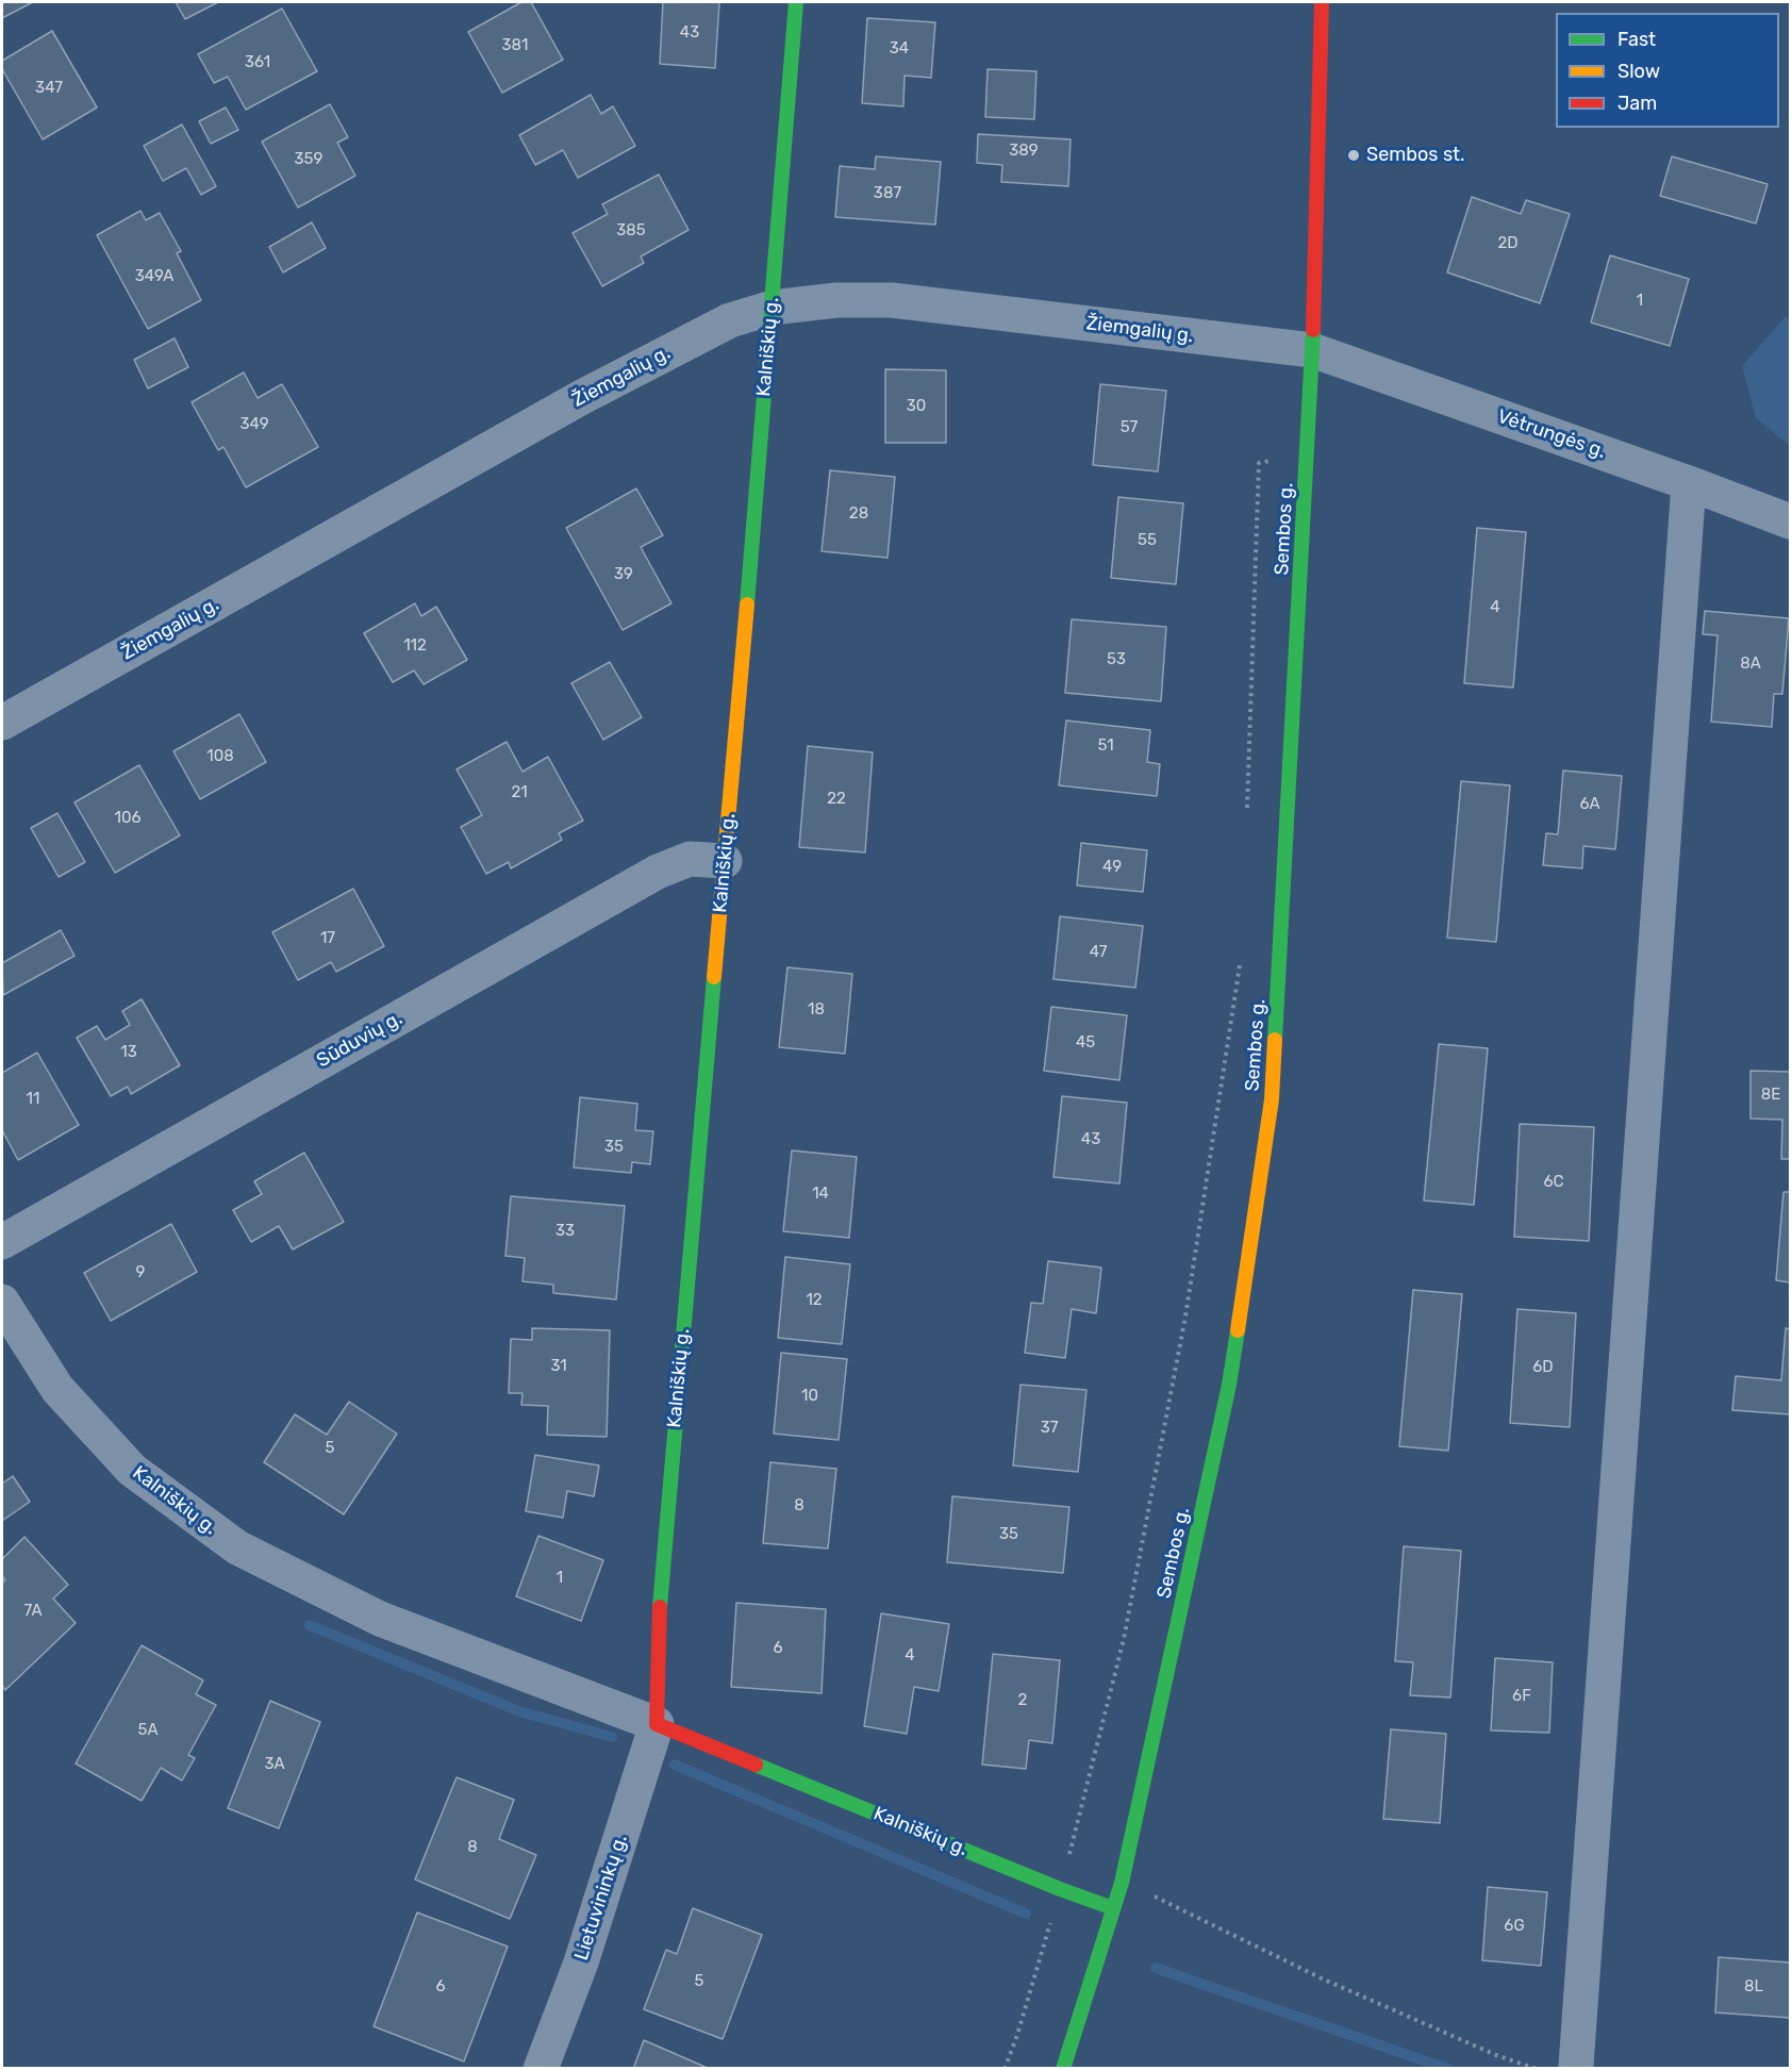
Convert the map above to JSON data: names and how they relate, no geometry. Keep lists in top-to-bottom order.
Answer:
{
  "streets": {
    "street": [
      "Žiemgalių g.",
      "Kalniškių g.",
      "Vėtrungės g.",
      "Sembos g.",
      "Sūduvių g.",
      "Lietuvininkų g."
    ]
  },
  "crossings": [
    ["Žiemgalių g.", "Kalniškių g."],
    ["Žiemgalių g.", "Vėtrungės g."],
    ["Žiemgalių g.", "Sembos g."],
    ["Kalniškių g.", "Sembos g."],
    ["Kalniškių g.", "Sūduvių g."],
    ["Kalniškių g.", "Lietuvininkų g."],
    ["Vėtrungės g.", "Sembos g."]
  ],
  "places": ["Sembos st."],
  "house_numbers": [
    "43",
    "381",
    "34",
    "361",
    "347",
    "389",
    "359",
    "387",
    "385",
    "2D",
    "349A",
    "1",
    "30",
    "349",
    "57",
    "28",
    "55",
    "39",
    "4",
    "112",
    "53",
    "8A",
    "51",
    "108",
    "21",
    "22",
    "6A",
    "106",
    "49",
    "17",
    "47",
    "18",
    "45",
    "13",
    "8E",
    "11",
    "43",
    "35",
    "6C",
    "14",
    "33",
    "9",
    "12",
    "31",
    "6D",
    "10",
    "37",
    "5",
    "8",
    "35",
    "1",
    "7A",
    "6",
    "4",
    "6F",
    "2",
    "5A",
    "3A",
    "8",
    "6G",
    "5",
    "6",
    "8L"
  ],
  "legend": ["Fast", "Slow", "Jam"]
}
